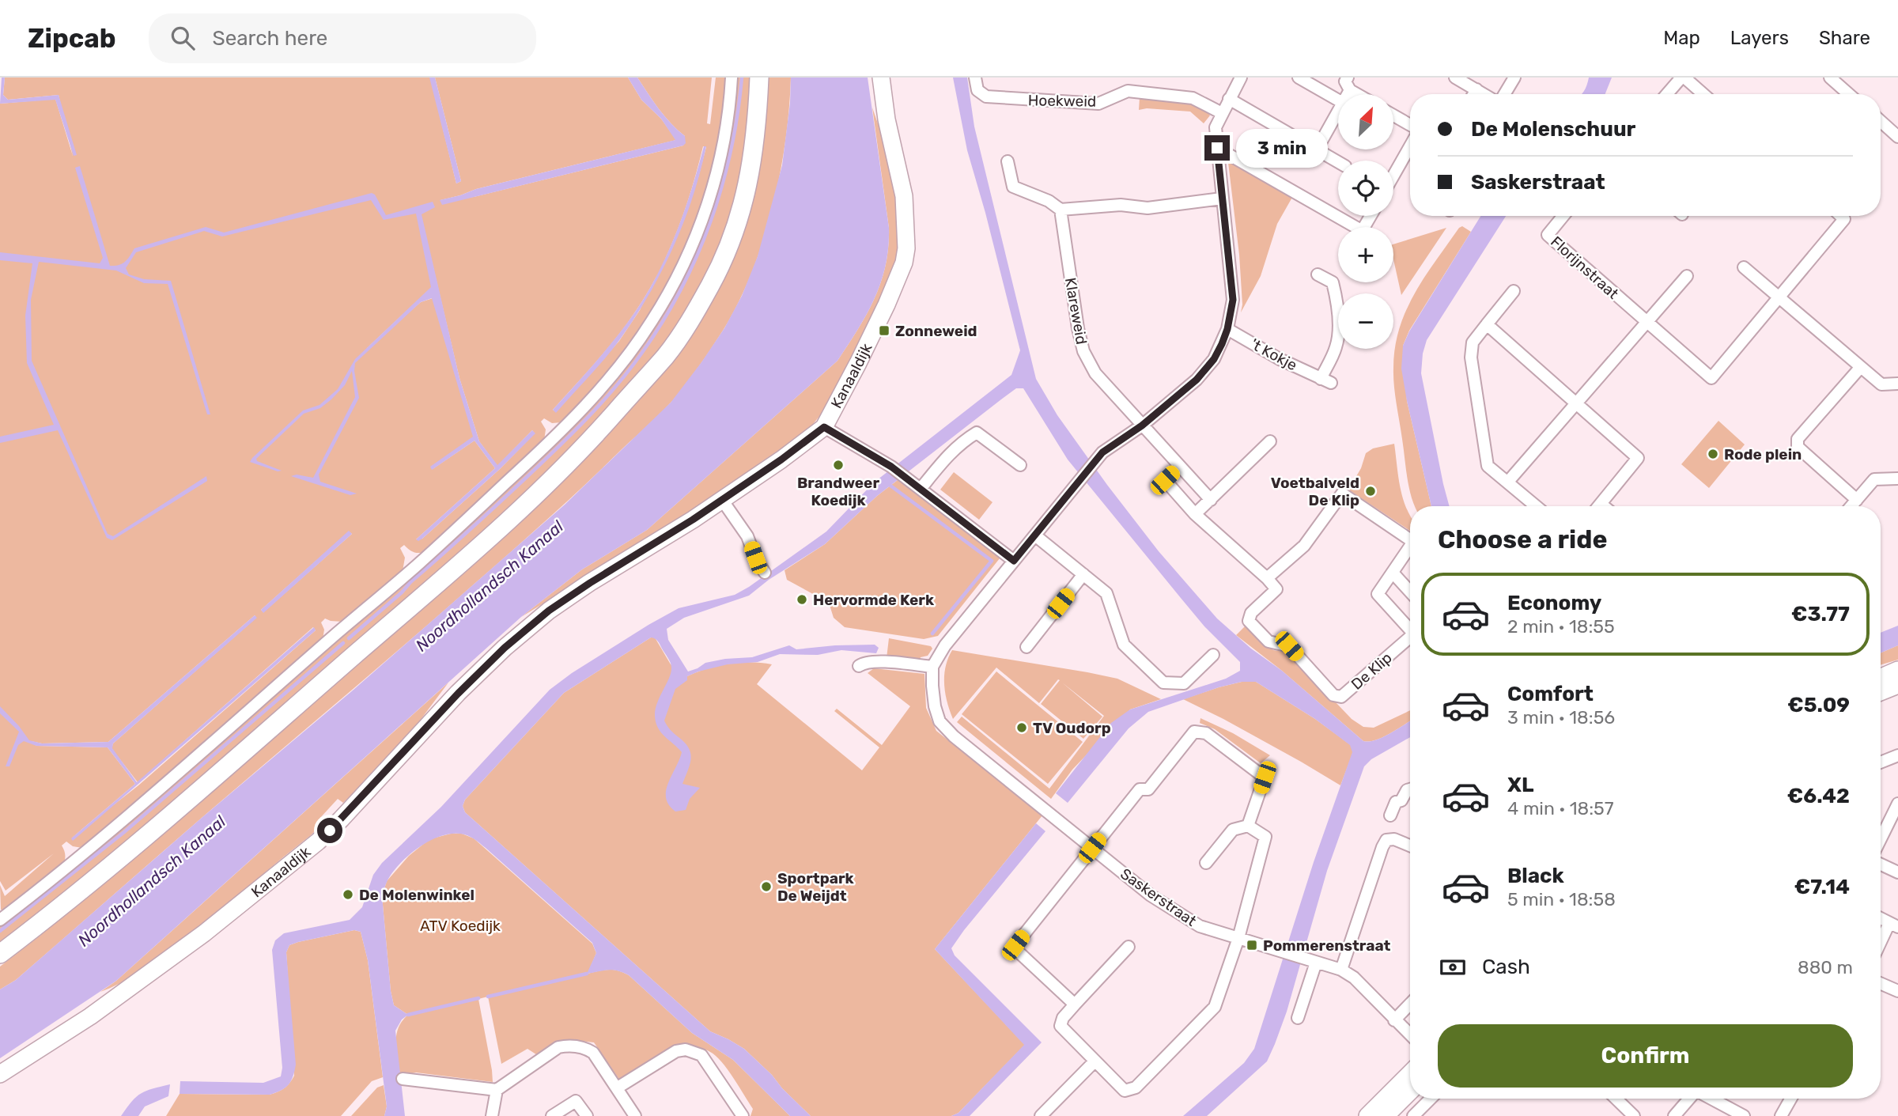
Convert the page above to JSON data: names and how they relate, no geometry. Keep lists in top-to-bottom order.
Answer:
{
  "streets": {
    "street": [
      "Hoekweid",
      "Florijnstraat",
      "Klareweid",
      "'t Kokje",
      "Kanaaldijk",
      "De Klip",
      "Saskerstraat"
    ]
  },
  "water": ["Noordhollandsch Kanaal"],
  "parks": ["ATV Koedijk"],
  "places": {
    "transit": ["Zonneweid", "Pommerenstraat"],
    "other": [
      "Rode plein",
      "Brandweer Koedijk",
      "Voetbalveld De Klip",
      "Hervormde Kerk",
      "TV Oudorp",
      "Sportpark De Weijdt",
      "De Molenwinkel"
    ]
  },
  "north": "top right",
  "page": {
    "header": "Zipcab",
    "search": "Search here",
    "nav": ["Map", "Layers", "Share"],
    "map_buttons": ["+", "−"],
    "banner": ["De Molenschuur", "Saskerstraat"],
    "bubble": "3 min",
    "heading": "Choose a ride",
    "list": [
      {
        "name": "Economy",
        "note": "2 min · 18:55",
        "value": "€3.77"
      },
      {
        "name": "Comfort",
        "note": "3 min · 18:56",
        "value": "€5.09"
      },
      {
        "name": "XL",
        "note": "4 min · 18:57",
        "value": "€6.42"
      },
      {
        "name": "Black",
        "note": "5 min · 18:58",
        "value": "€7.14"
      }
    ],
    "pay": ["Cash", "880 m"],
    "buttons": "Confirm"
  }
}
